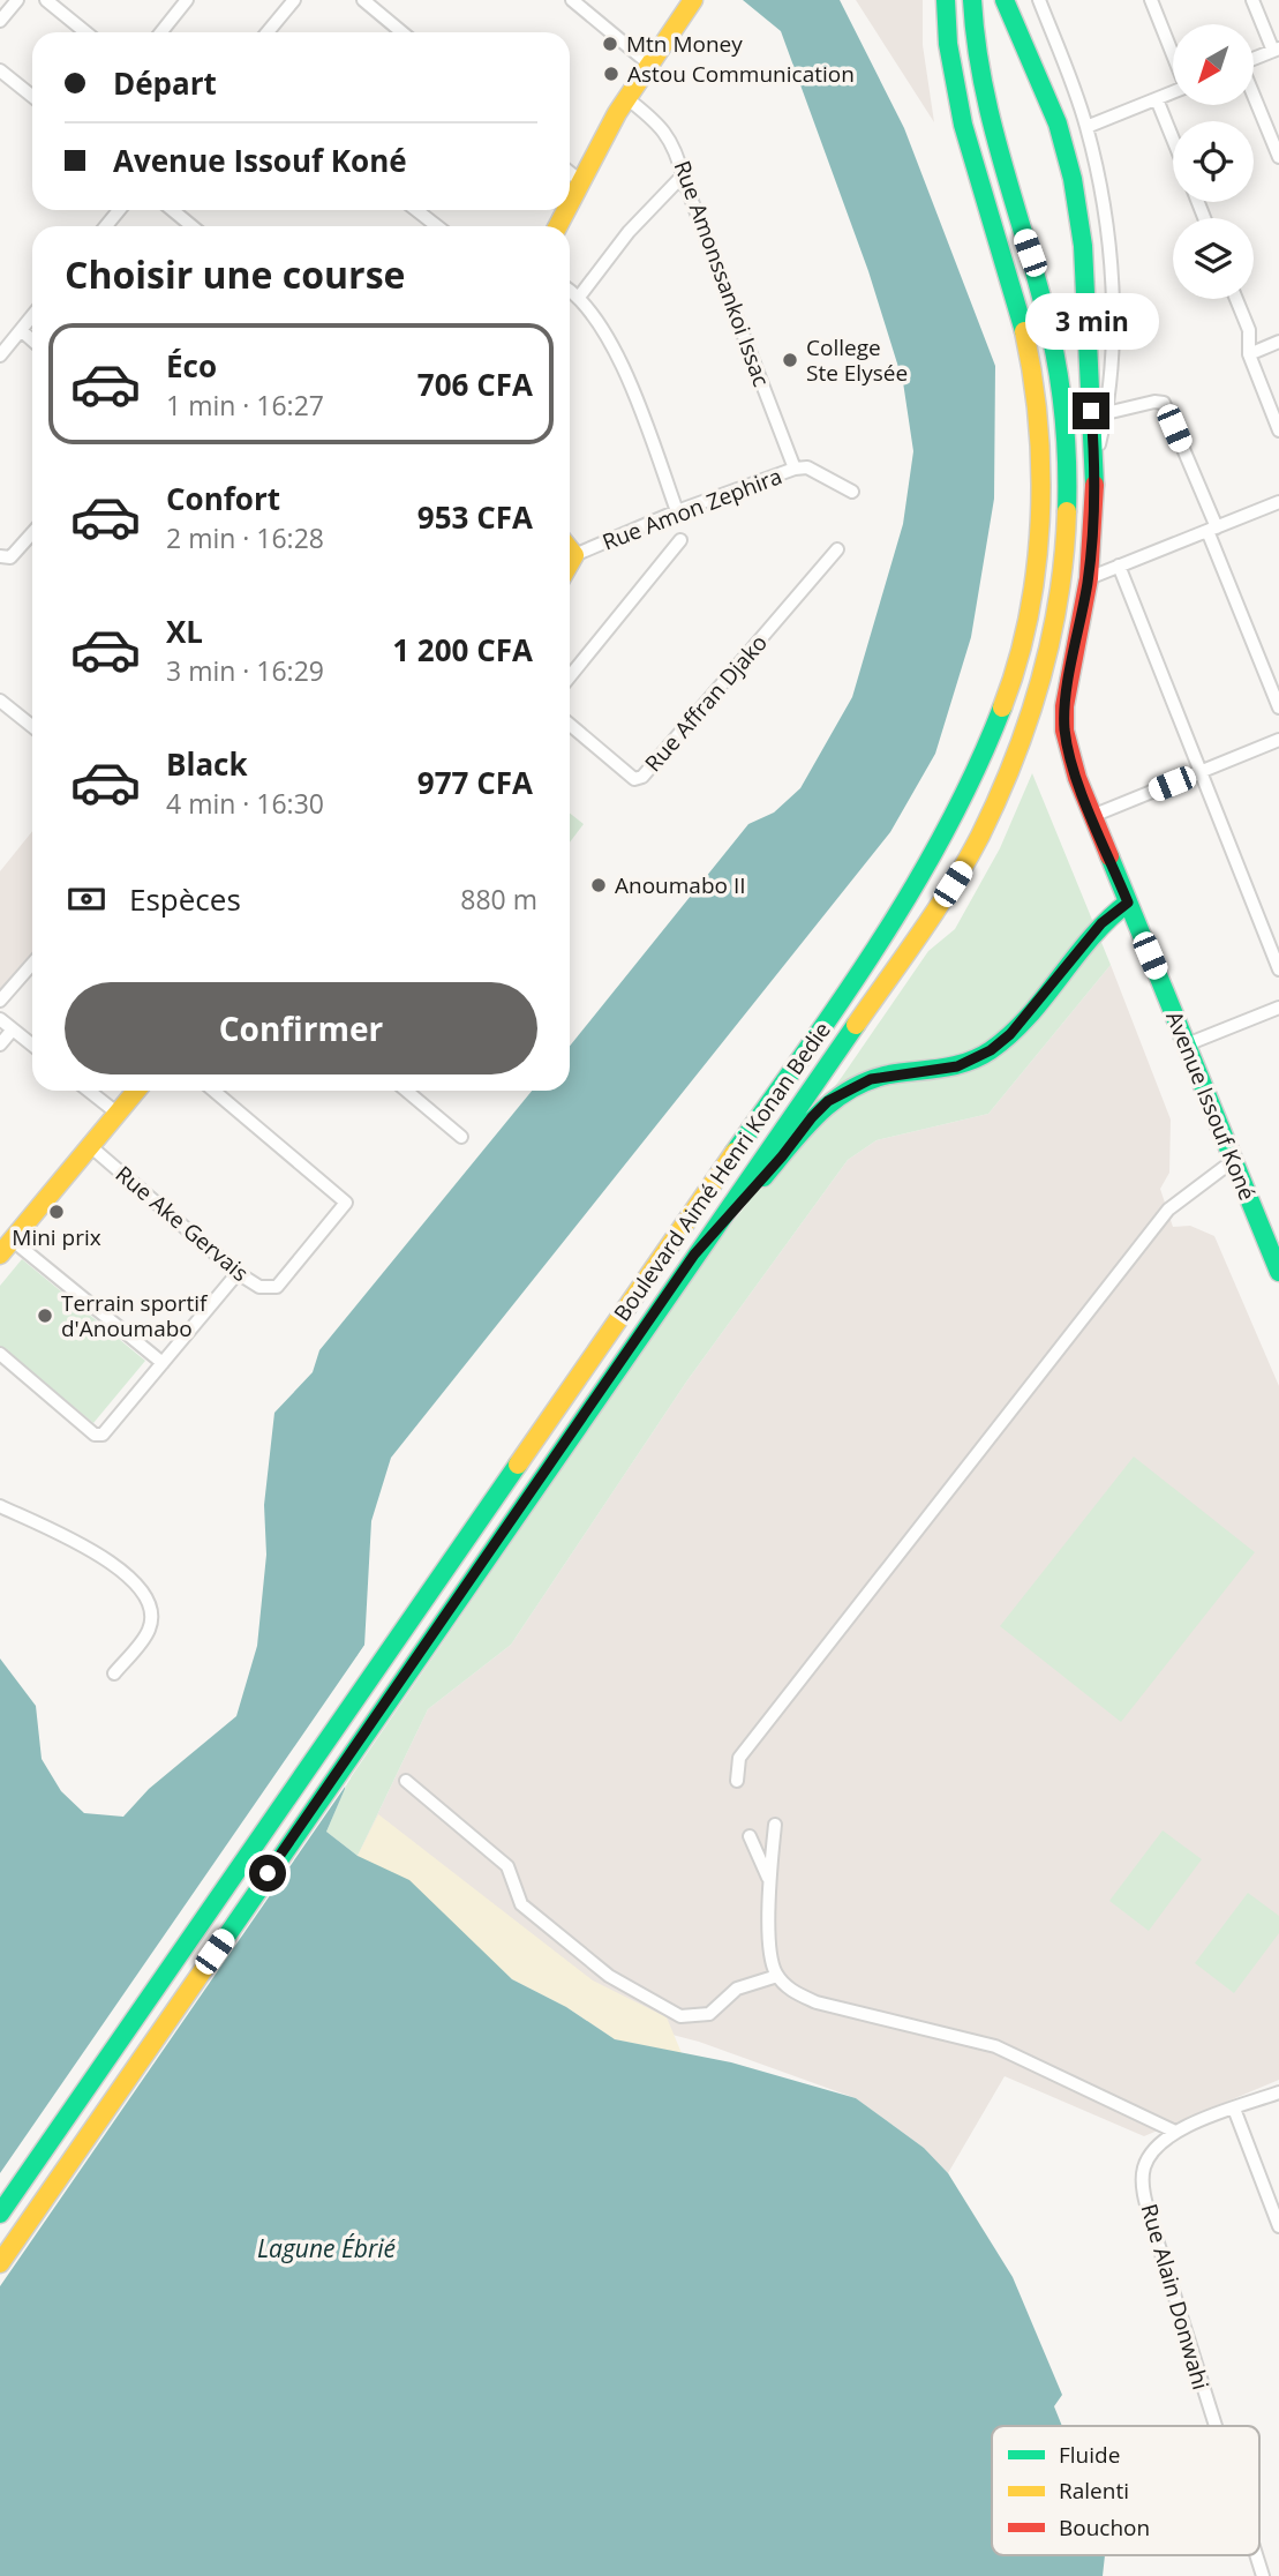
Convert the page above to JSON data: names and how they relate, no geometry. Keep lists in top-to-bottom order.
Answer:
{
  "streets": {
    "main road": ["Avenue Issouf Koné", "Boulevard Aimé Henri Konan Bedie"],
    "street": [
      "Rue Amonssankoi Issac",
      "Rue Amon Zephira",
      "Rue Affran Djako",
      "Rue Ake Gervais",
      "Rue Alain Donwahi"
    ]
  },
  "crossings": [
    ["Rue Amonssankoi Issac", "Rue Amon Zephira"]
  ],
  "water": ["Lagune Ébrié"],
  "places": [
    "Mtn Money",
    "Astou Communication",
    "College Ste Elysée",
    "Anoumabo II",
    "Mini prix",
    "Terrain sportif d'Anoumabo"
  ],
  "legend": ["Fluide", "Ralenti", "Bouchon"],
  "north": "bottom left",
  "page": {
    "banner": ["Départ", "Avenue Issouf Koné"],
    "heading": "Choisir une course",
    "bubble": "3 min",
    "list": [
      {
        "name": "Éco",
        "note": "1 min · 16:27",
        "value": "706 CFA"
      },
      {
        "name": "Confort",
        "note": "2 min · 16:28",
        "value": "953 CFA"
      },
      {
        "name": "XL",
        "note": "3 min · 16:29",
        "value": "1 200 CFA"
      },
      {
        "name": "Black",
        "note": "4 min · 16:30",
        "value": "977 CFA"
      }
    ],
    "pay": ["Espèces", "880 m"],
    "buttons": "Confirmer"
  }
}
